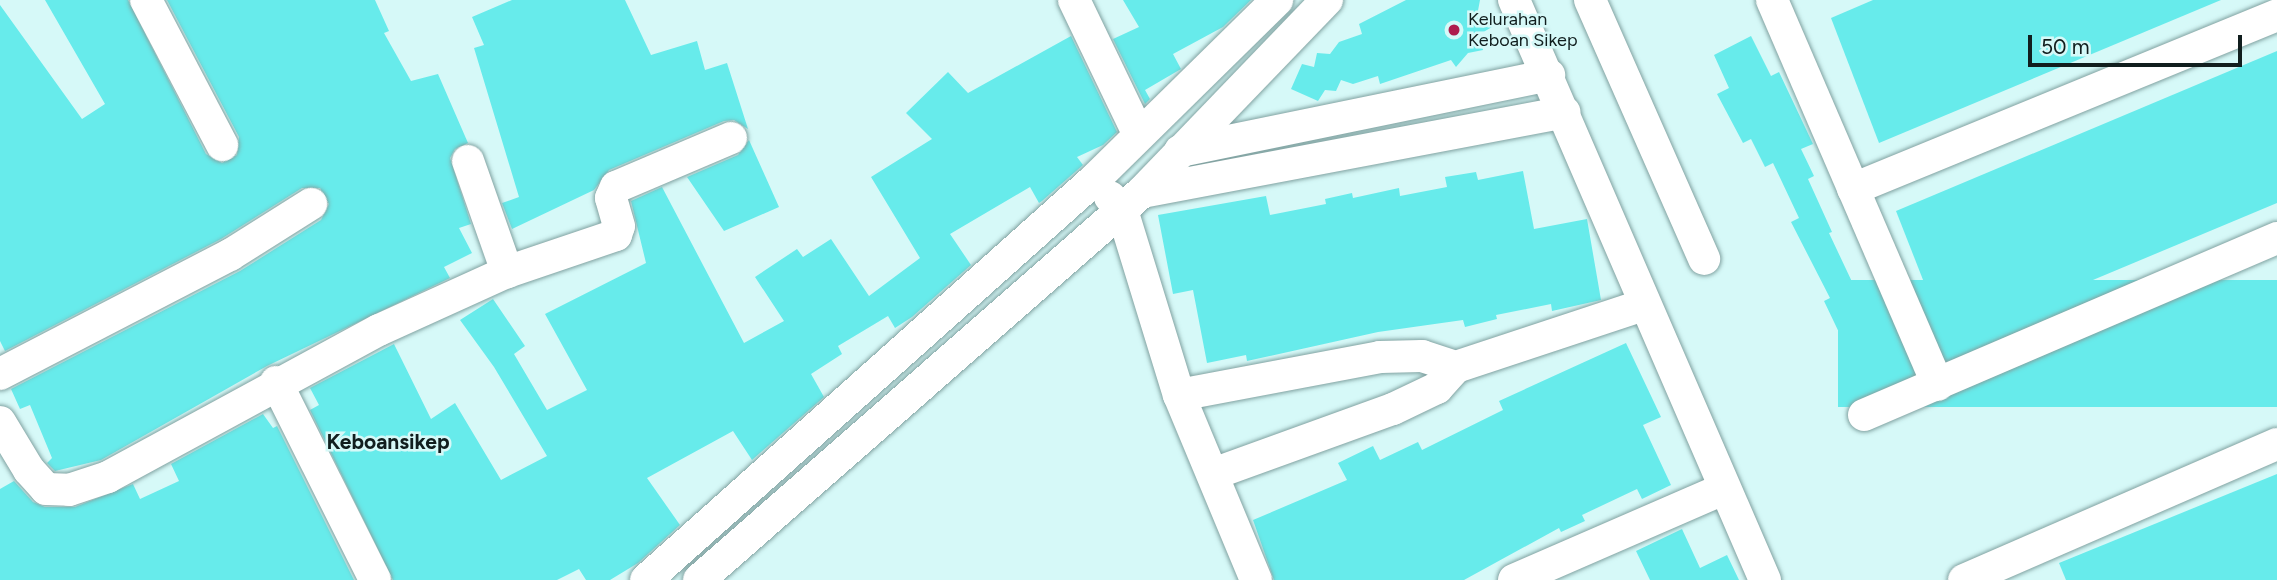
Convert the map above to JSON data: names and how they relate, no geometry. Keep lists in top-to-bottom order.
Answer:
{
  "districts": ["Keboansikep"],
  "places": ["Kelurahan Keboan Sikep"],
  "scale_bar": "50 m"
}
